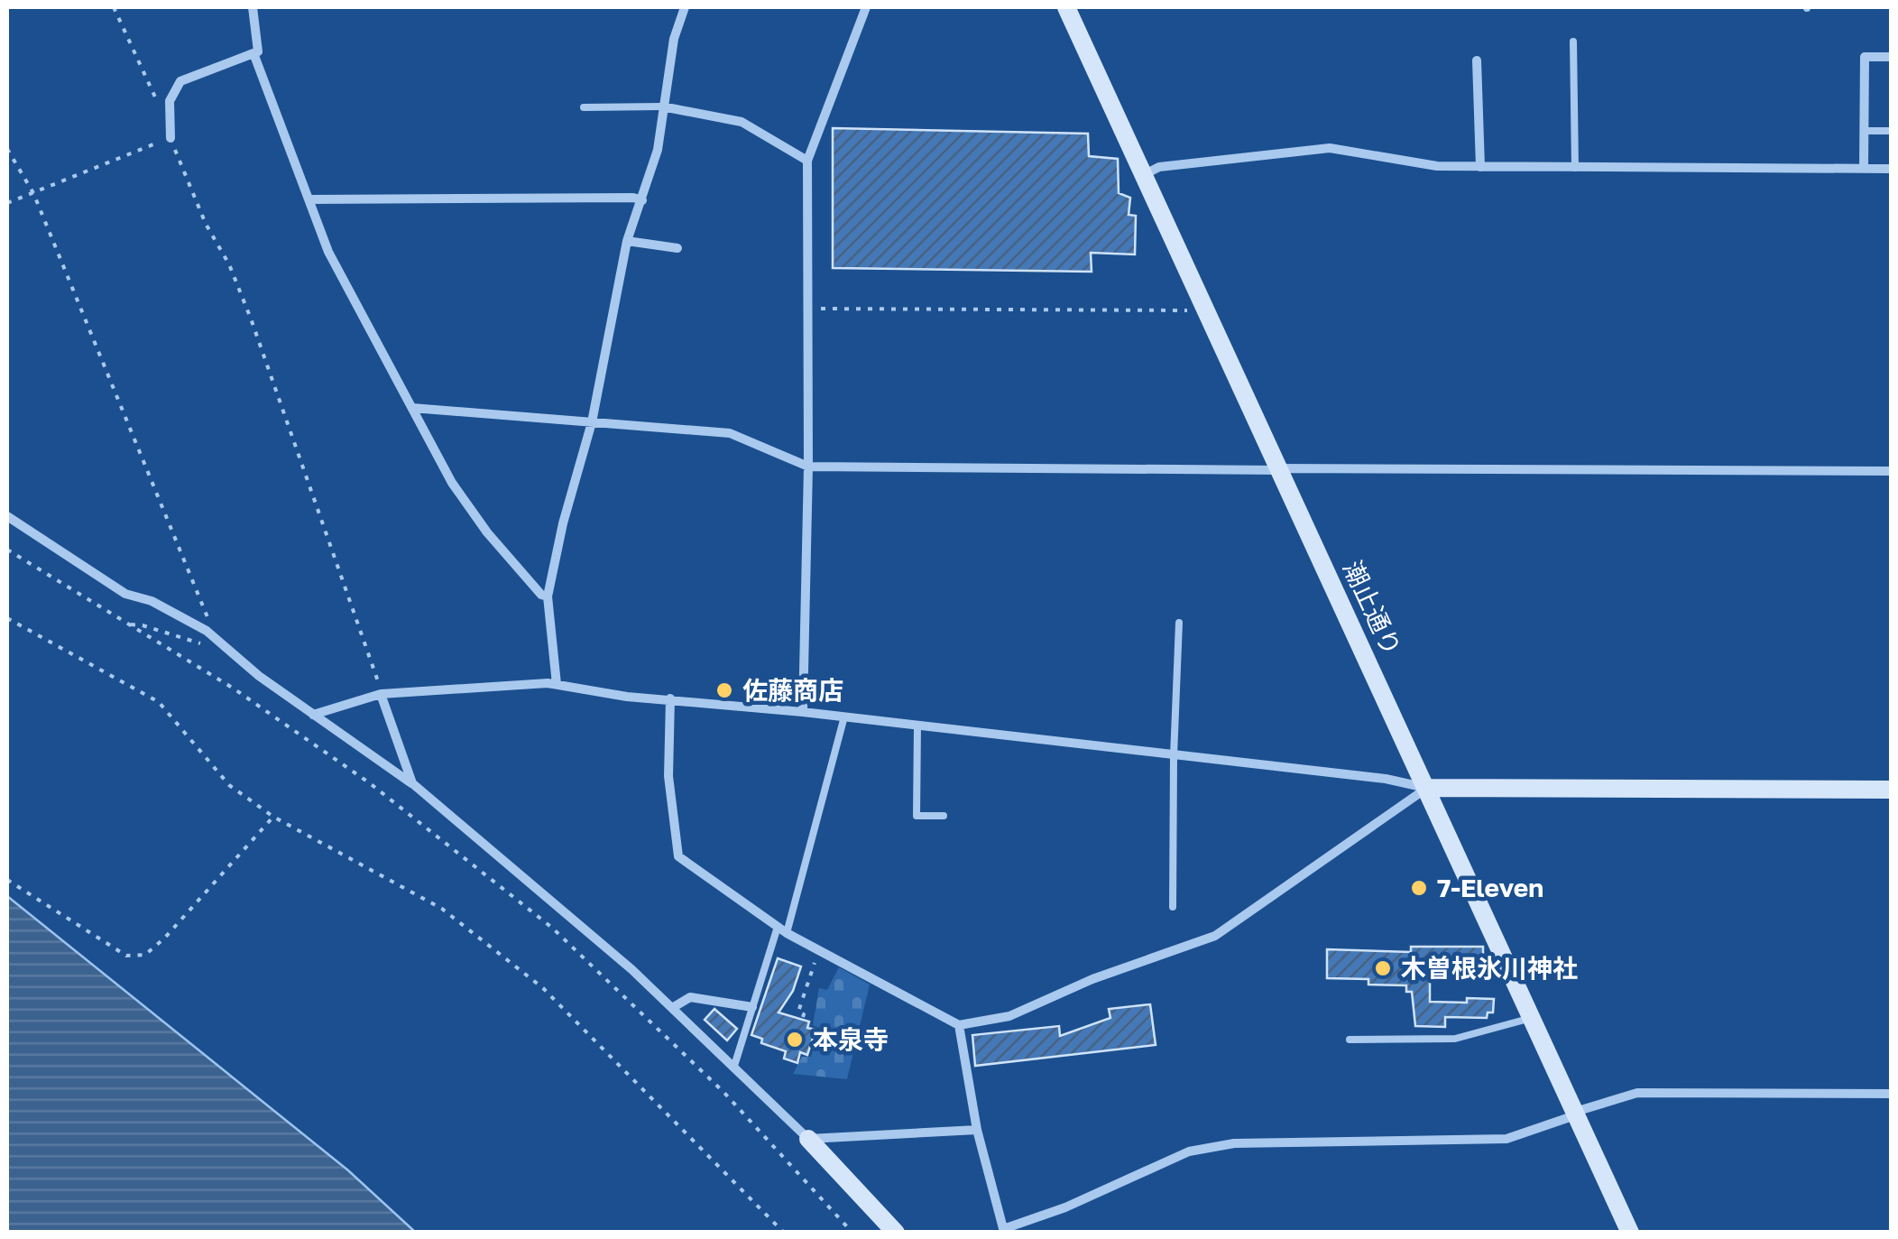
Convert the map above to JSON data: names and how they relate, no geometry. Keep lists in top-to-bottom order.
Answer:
{
  "streets": {
    "street": ["潮止通り"]
  },
  "places": [
    "佐藤商店",
    "7-Eleven",
    "木曽根氷川神社",
    "本泉寺"
  ]
}
